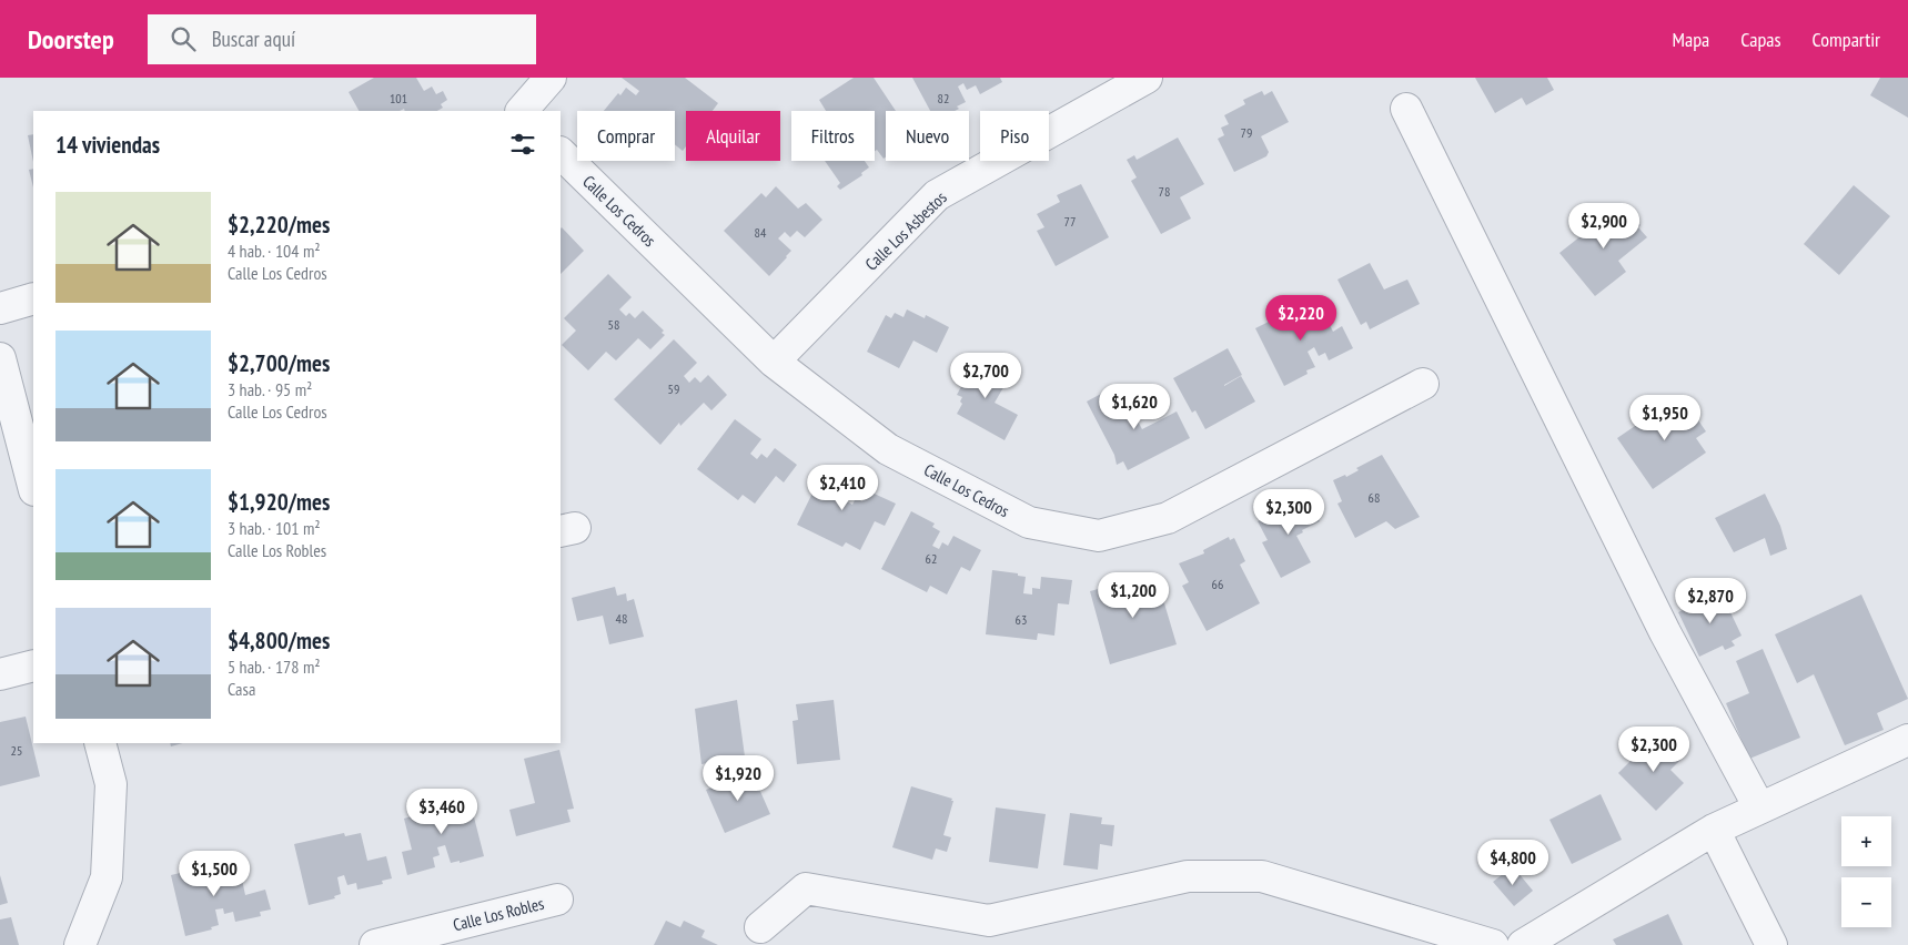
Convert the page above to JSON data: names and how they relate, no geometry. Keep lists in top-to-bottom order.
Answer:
{
  "streets": {
    "street": ["Calle Los Cedros", "Calle Los Asbestos", "Calle Los Robles"]
  },
  "crossings": [
    ["Calle Los Cedros", "Calle Los Asbestos"]
  ],
  "house_numbers": [
    "101",
    "82",
    "79",
    "78",
    "77",
    "84",
    "58",
    "59",
    "68",
    "62",
    "66",
    "48",
    "63",
    "25"
  ],
  "page": {
    "header": "Doorstep",
    "search": "Buscar aquí",
    "nav": ["Mapa", "Capas", "Compartir"],
    "chip": [
      "Comprar",
      "Alquilar",
      "Filtros",
      "Nuevo",
      "Piso"
    ],
    "heading": "14 viviendas",
    "list": [
      {
        "name": "$2,220/mes",
        "note": "4 hab. · 104 m² · Calle Los Cedros"
      },
      {
        "name": "$2,700/mes",
        "note": "3 hab. · 95 m² · Calle Los Cedros"
      },
      {
        "name": "$1,920/mes",
        "note": "3 hab. · 101 m² · Calle Los Robles"
      },
      {
        "name": "$4,800/mes",
        "note": "5 hab. · 178 m² · Casa"
      }
    ],
    "price": [
      "$2,900",
      "$2,220",
      "$2,700",
      "$1,620",
      "$1,950",
      "$2,410",
      "$2,300",
      "$1,200",
      "$2,870",
      "$2,300",
      "$1,920",
      "$3,460",
      "$4,800",
      "$1,500"
    ],
    "map_buttons": ["+", "−"]
  }
}
